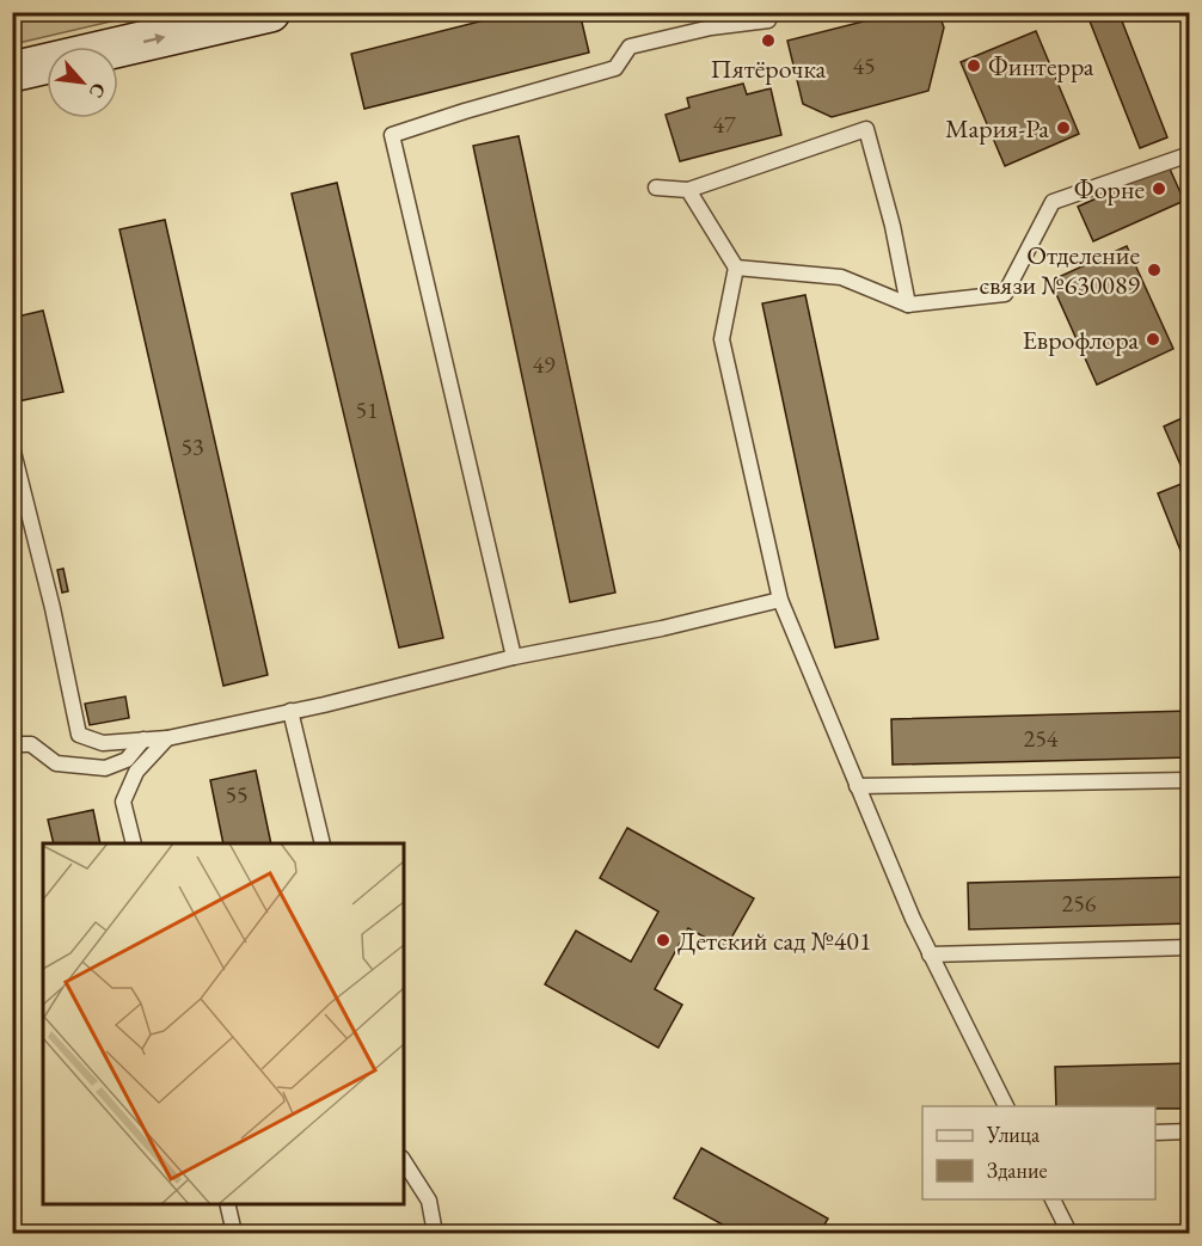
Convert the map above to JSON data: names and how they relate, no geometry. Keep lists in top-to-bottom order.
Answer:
{
  "places": [
    "Пятёрочка",
    "Финтерра",
    "Мария-Ра",
    "Форне",
    "Отделение связи №630089",
    "Еврофлора",
    "Детский сад №401"
  ],
  "house_numbers": [
    "45",
    "47",
    "49",
    "51",
    "53",
    "254",
    "55",
    "256"
  ],
  "legend": ["Улица", "Здание"],
  "north": "bottom right"
}
